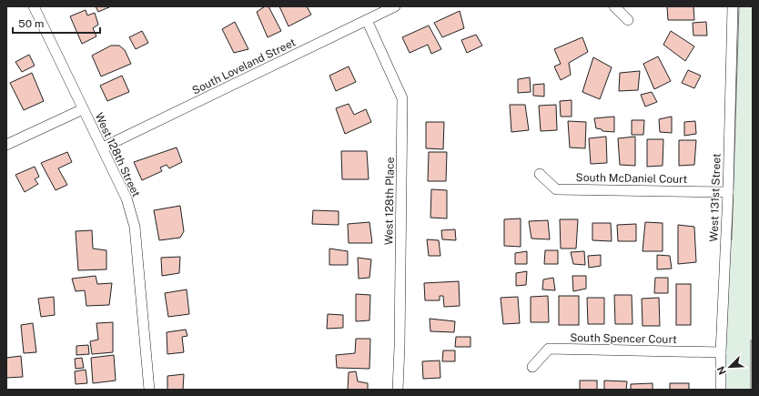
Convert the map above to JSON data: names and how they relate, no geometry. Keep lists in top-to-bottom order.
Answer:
{
  "streets": {
    "street": [
      "South Loveland Street",
      "West 128th Street",
      "South McDaniel Court",
      "West 131st Street",
      "West 128th Place",
      "South Spencer Court"
    ]
  },
  "crossings": [
    ["South Loveland Street", "West 128th Street"],
    ["South Loveland Street", "West 128th Place"],
    ["South McDaniel Court", "West 131st Street"],
    ["West 131st Street", "South Spencer Court"]
  ],
  "scale_bar": "50 m",
  "north": "bottom left"
}
